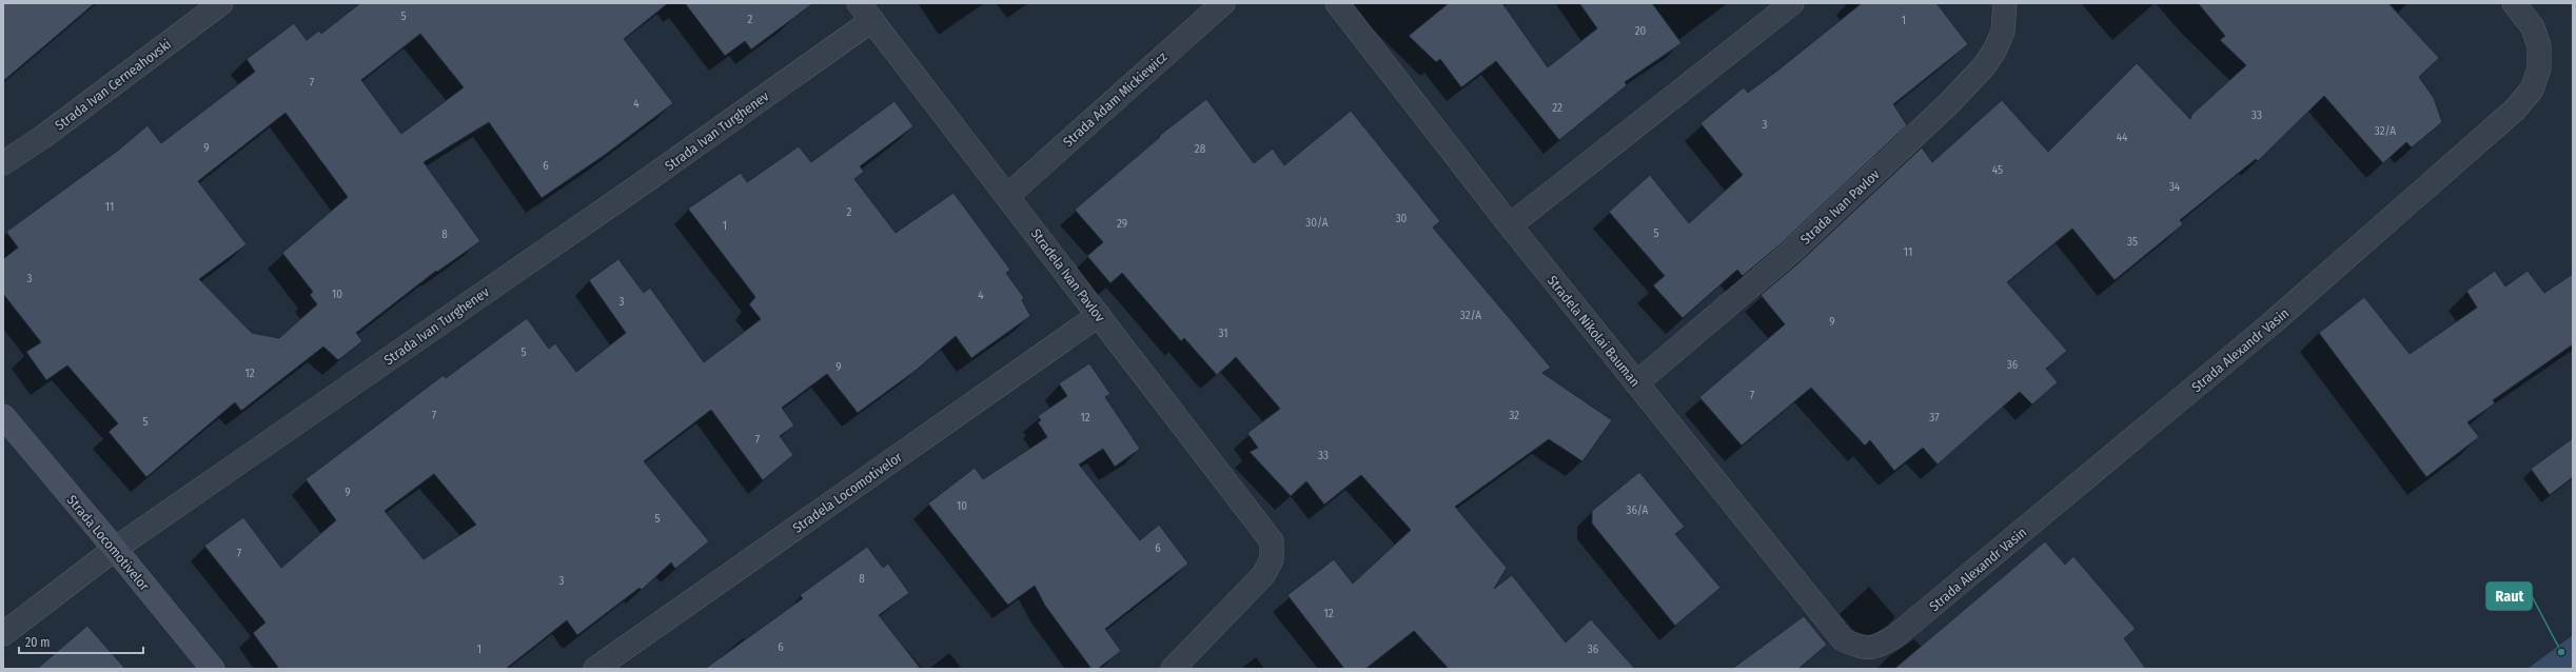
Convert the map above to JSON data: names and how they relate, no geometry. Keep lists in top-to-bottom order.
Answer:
{
  "streets": {
    "main road": ["Strada Locomotivelor"],
    "street": [
      "Strada Ivan Cerneahovski",
      "Strada Adam Mickiewicz",
      "Strada Ivan Turghenev",
      "Strada Ivan Pavlov",
      "Stradela Ivan Pavlov",
      "Stradela Nikolai Bauman",
      "Strada Alexandr Vasin",
      "Stradela Locomotivelor"
    ]
  },
  "crossings": [
    ["Strada Adam Mickiewicz", "Stradela Ivan Pavlov"],
    ["Strada Ivan Turghenev", "Stradela Ivan Pavlov"],
    ["Strada Ivan Turghenev", "Strada Locomotivelor"],
    ["Strada Ivan Pavlov", "Stradela Nikolai Bauman"],
    ["Stradela Ivan Pavlov", "Stradela Locomotivelor"],
    ["Stradela Nikolai Bauman", "Strada Alexandr Vasin"]
  ],
  "places": ["Raut"],
  "house_numbers": [
    "5",
    "2",
    "1",
    "20",
    "7",
    "4",
    "22",
    "33",
    "3",
    "32/A",
    "44",
    "9",
    "28",
    "6",
    "45",
    "34",
    "11",
    "2",
    "30",
    "30/A",
    "29",
    "1",
    "5",
    "8",
    "35",
    "11",
    "3",
    "10",
    "4",
    "3",
    "32/A",
    "9",
    "31",
    "5",
    "36",
    "9",
    "12",
    "7",
    "7",
    "32",
    "12",
    "37",
    "5",
    "7",
    "33",
    "9",
    "10",
    "36/A",
    "5",
    "6",
    "7",
    "8",
    "3",
    "12",
    "6",
    "1",
    "36"
  ],
  "scale_bar": "20 m"
}
